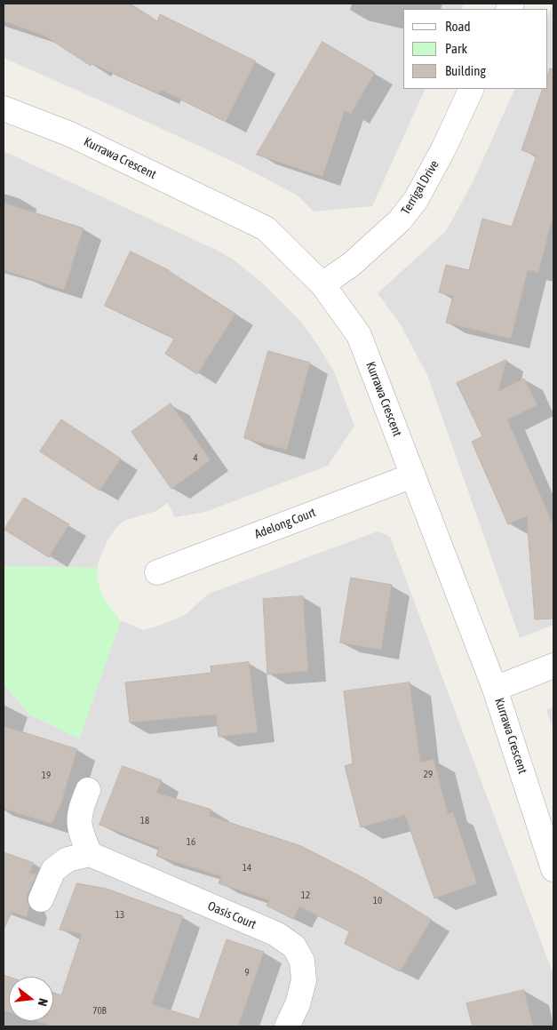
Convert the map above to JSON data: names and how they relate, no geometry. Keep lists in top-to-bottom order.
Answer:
{
  "streets": {
    "street": [
      "Kurrawa Crescent",
      "Terrigal Drive",
      "Adelong Court",
      "Oasis Court"
    ]
  },
  "crossings": [
    ["Kurrawa Crescent", "Terrigal Drive"],
    ["Kurrawa Crescent", "Adelong Court"]
  ],
  "house_numbers": [
    "4",
    "29",
    "19",
    "18",
    "16",
    "14",
    "12",
    "10",
    "13",
    "9",
    "70B"
  ],
  "legend": ["Road", "Park", "Building"],
  "north": "right"
}
